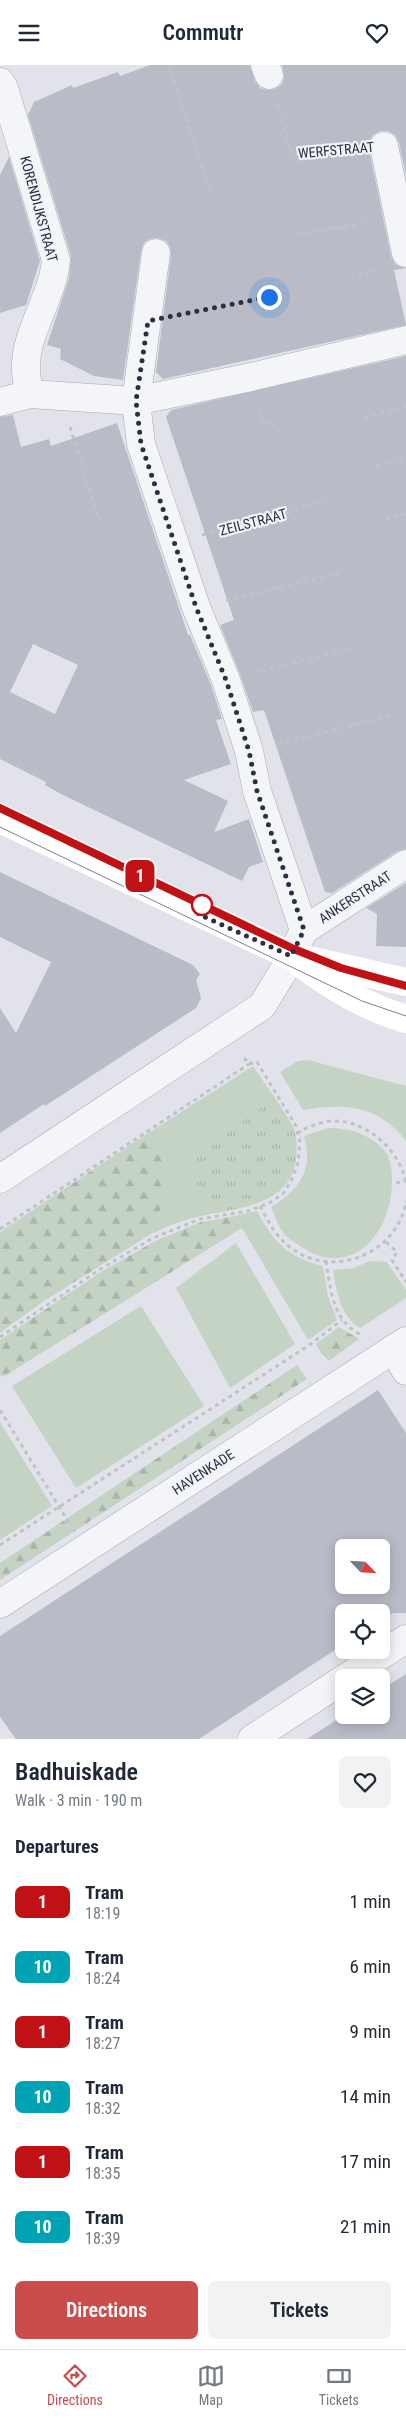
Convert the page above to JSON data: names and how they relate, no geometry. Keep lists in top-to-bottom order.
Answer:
{
  "streets": {
    "street": ["KORENDIJKSTRAAT", "ANKERSTRAAT", "HAVENKADE"],
    "path": ["WERFSTRAAT", "ZEILSTRAAT"]
  },
  "lines": ["tram line 1"],
  "north": "bottom right",
  "page": {
    "header": "Commutr",
    "on_map": "1",
    "heading": [
      ["Badhuiskade", "Walk · 3 min · 190 m"],
      "Departures"
    ],
    "list": [
      {
        "mark": "1",
        "name": "Tram",
        "note": "18:19",
        "value": "1 min"
      },
      {
        "mark": "10",
        "name": "Tram",
        "note": "18:24",
        "value": "6 min"
      },
      {
        "mark": "1",
        "name": "Tram",
        "note": "18:27",
        "value": "9 min"
      },
      {
        "mark": "10",
        "name": "Tram",
        "note": "18:32",
        "value": "14 min"
      },
      {
        "mark": "1",
        "name": "Tram",
        "note": "18:35",
        "value": "17 min"
      },
      {
        "mark": "10",
        "name": "Tram",
        "note": "18:39",
        "value": "21 min"
      }
    ],
    "buttons": ["Directions", "Tickets"],
    "tabs": ["Directions", "Map", "Tickets"]
  }
}
